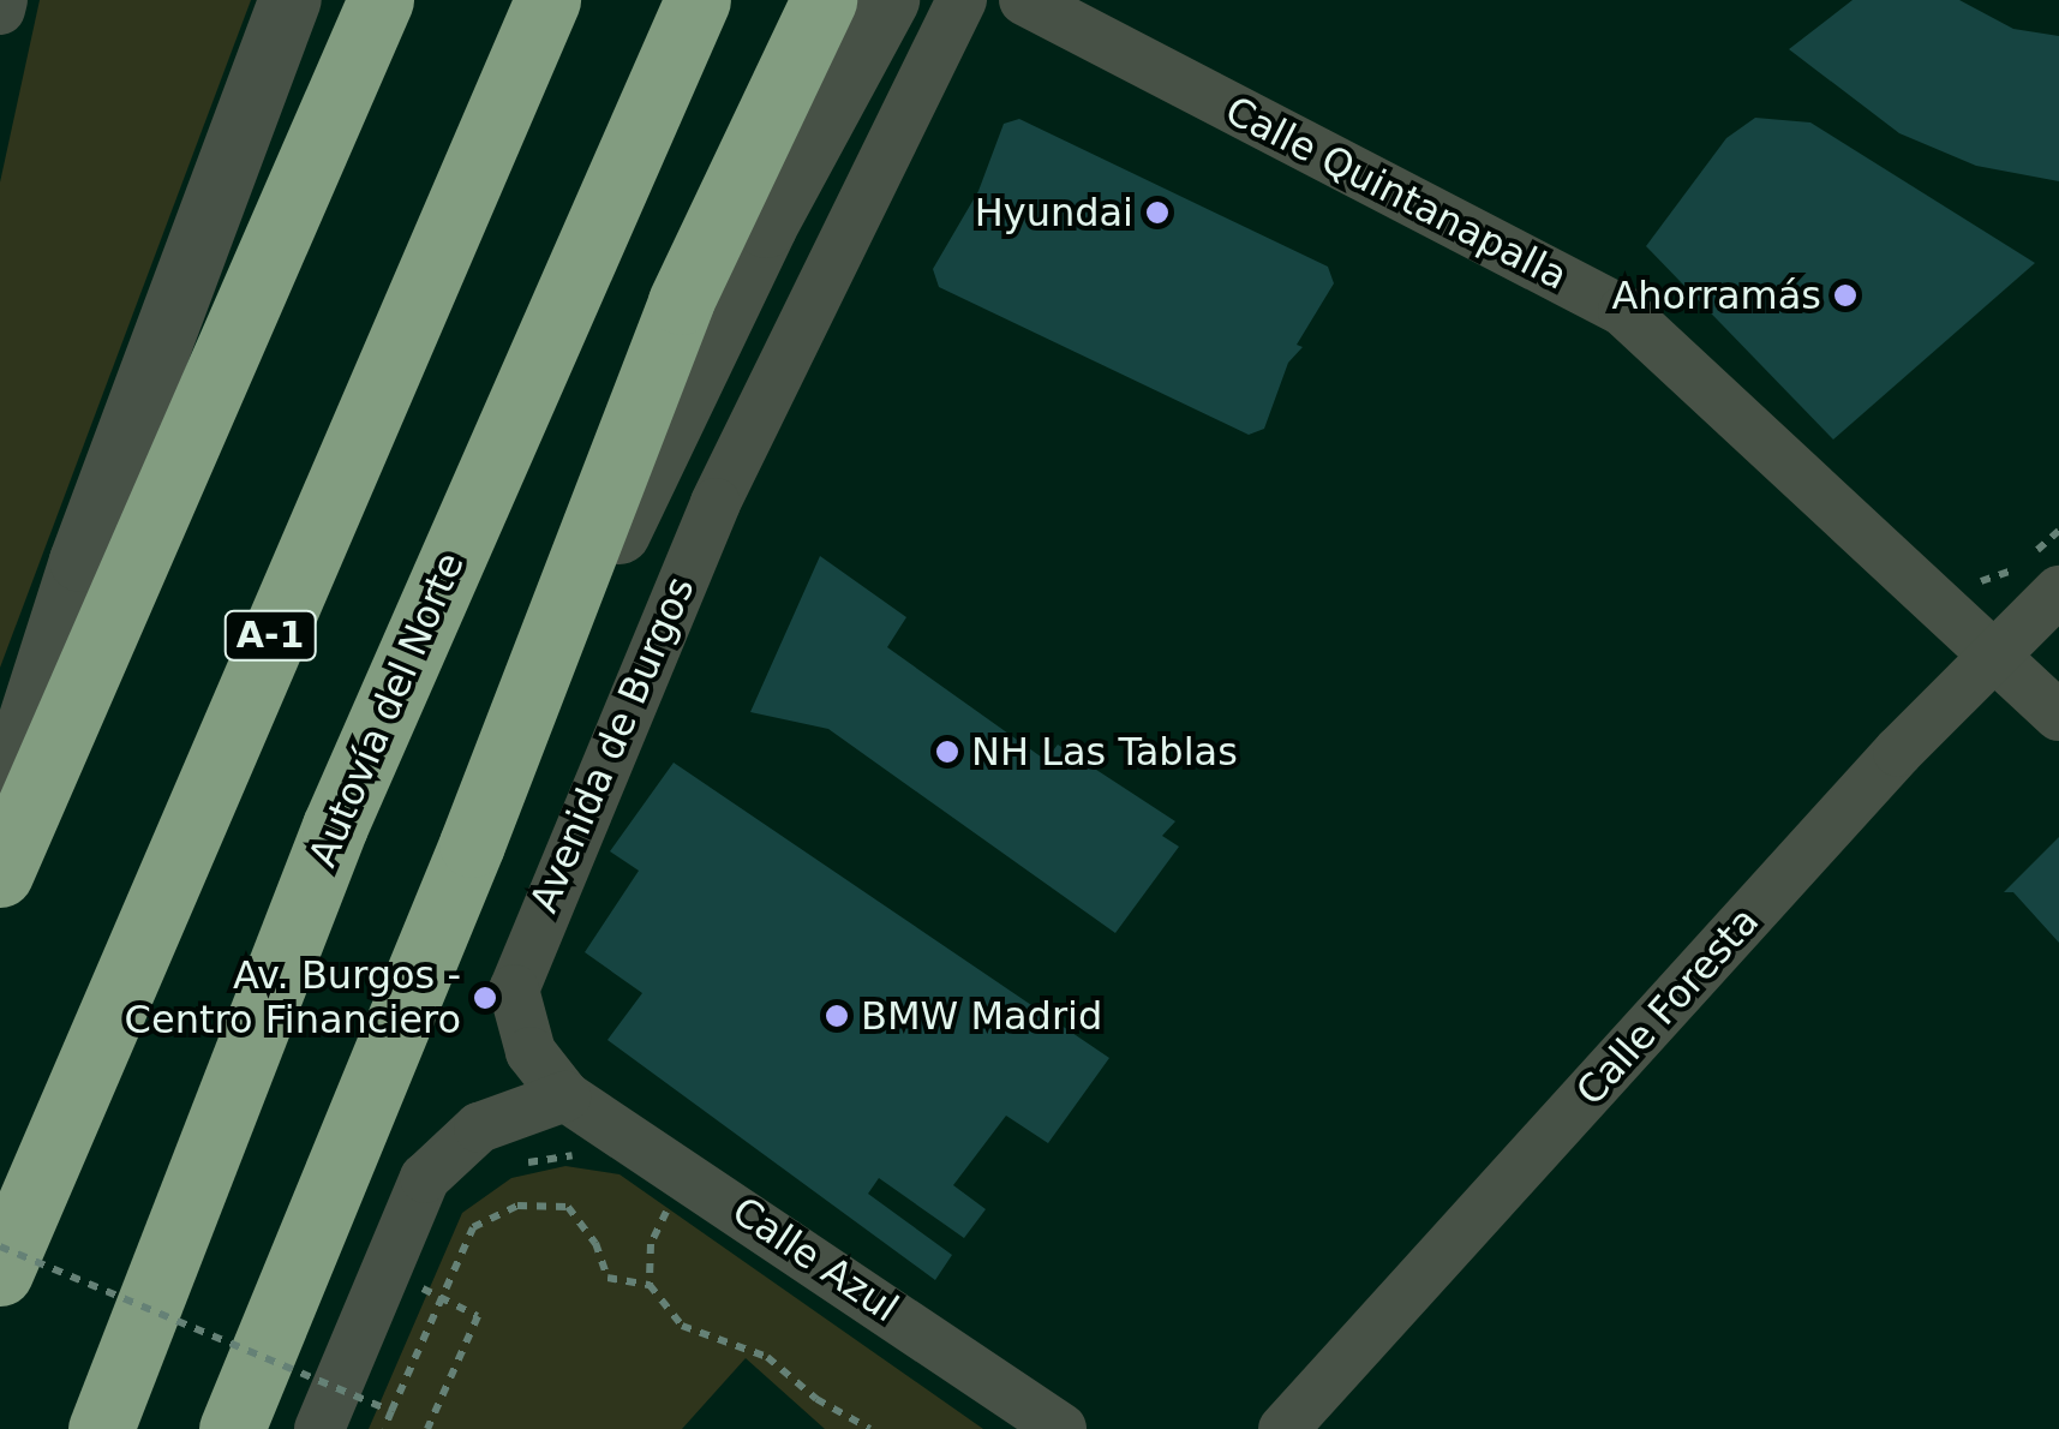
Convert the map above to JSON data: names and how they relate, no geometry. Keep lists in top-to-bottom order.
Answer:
{
  "streets": {
    "highway": ["A-1", "Autovía del Norte"],
    "street": [
      "Calle Quintanapalla",
      "Avenida de Burgos",
      "Calle Foresta",
      "Calle Azul"
    ]
  },
  "crossings": [
    ["Calle Quintanapalla", "Calle Foresta"],
    ["Avenida de Burgos", "Calle Azul"]
  ],
  "places": [
    "Hyundai",
    "Ahorramás",
    "NH Las Tablas",
    "Av. Burgos - Centro Financiero",
    "BMW Madrid"
  ]
}
